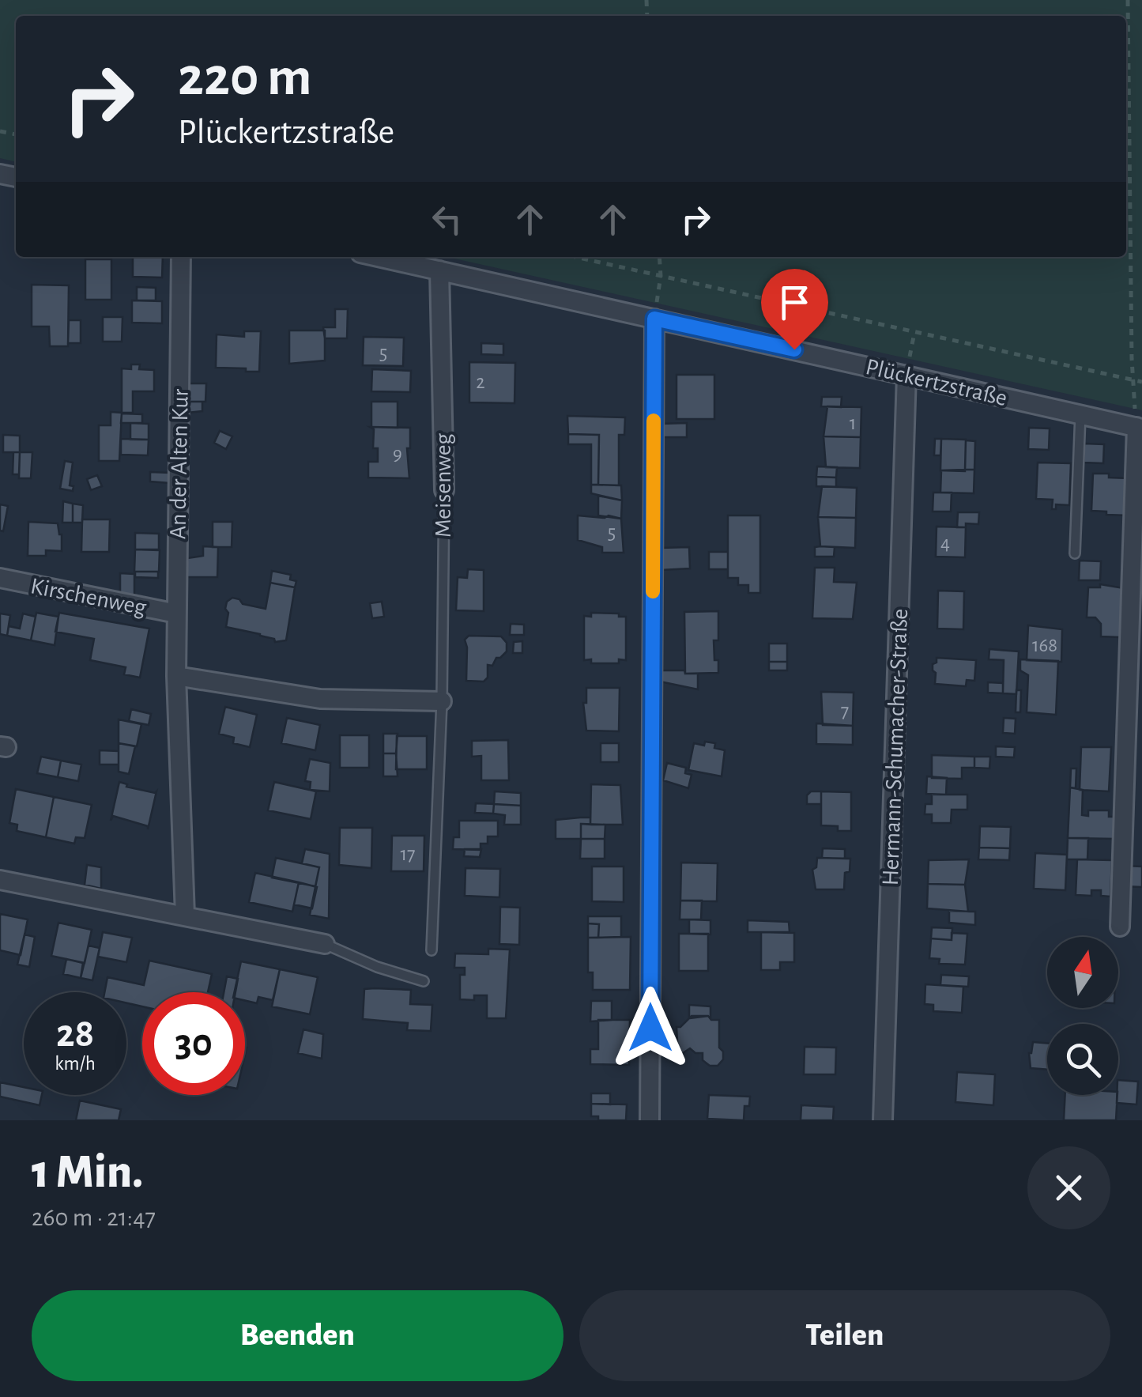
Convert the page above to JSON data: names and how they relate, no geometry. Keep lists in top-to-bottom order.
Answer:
{
  "streets": {
    "street": [
      "Plückertzstraße",
      "An der Alten Kur",
      "Meisenweg",
      "Kirschenweg",
      "Hermann-Schumacher-Straße"
    ]
  },
  "crossings": [
    ["Plückertzstraße", "Meisenweg"],
    ["Plückertzstraße", "Hermann-Schumacher-Straße"],
    ["An der Alten Kur", "Kirschenweg"]
  ],
  "house_numbers": [
    "5",
    "2",
    "1",
    "9",
    "5",
    "4",
    "168",
    "7",
    "17"
  ],
  "north": "top",
  "page": {
    "turn": ["220 m", "Plückertzstraße"],
    "speed": "28 km/h",
    "limit": "30",
    "heading": ["1 Min.", "260 m · 21:47"],
    "buttons": ["Beenden", "Teilen"]
  }
}
